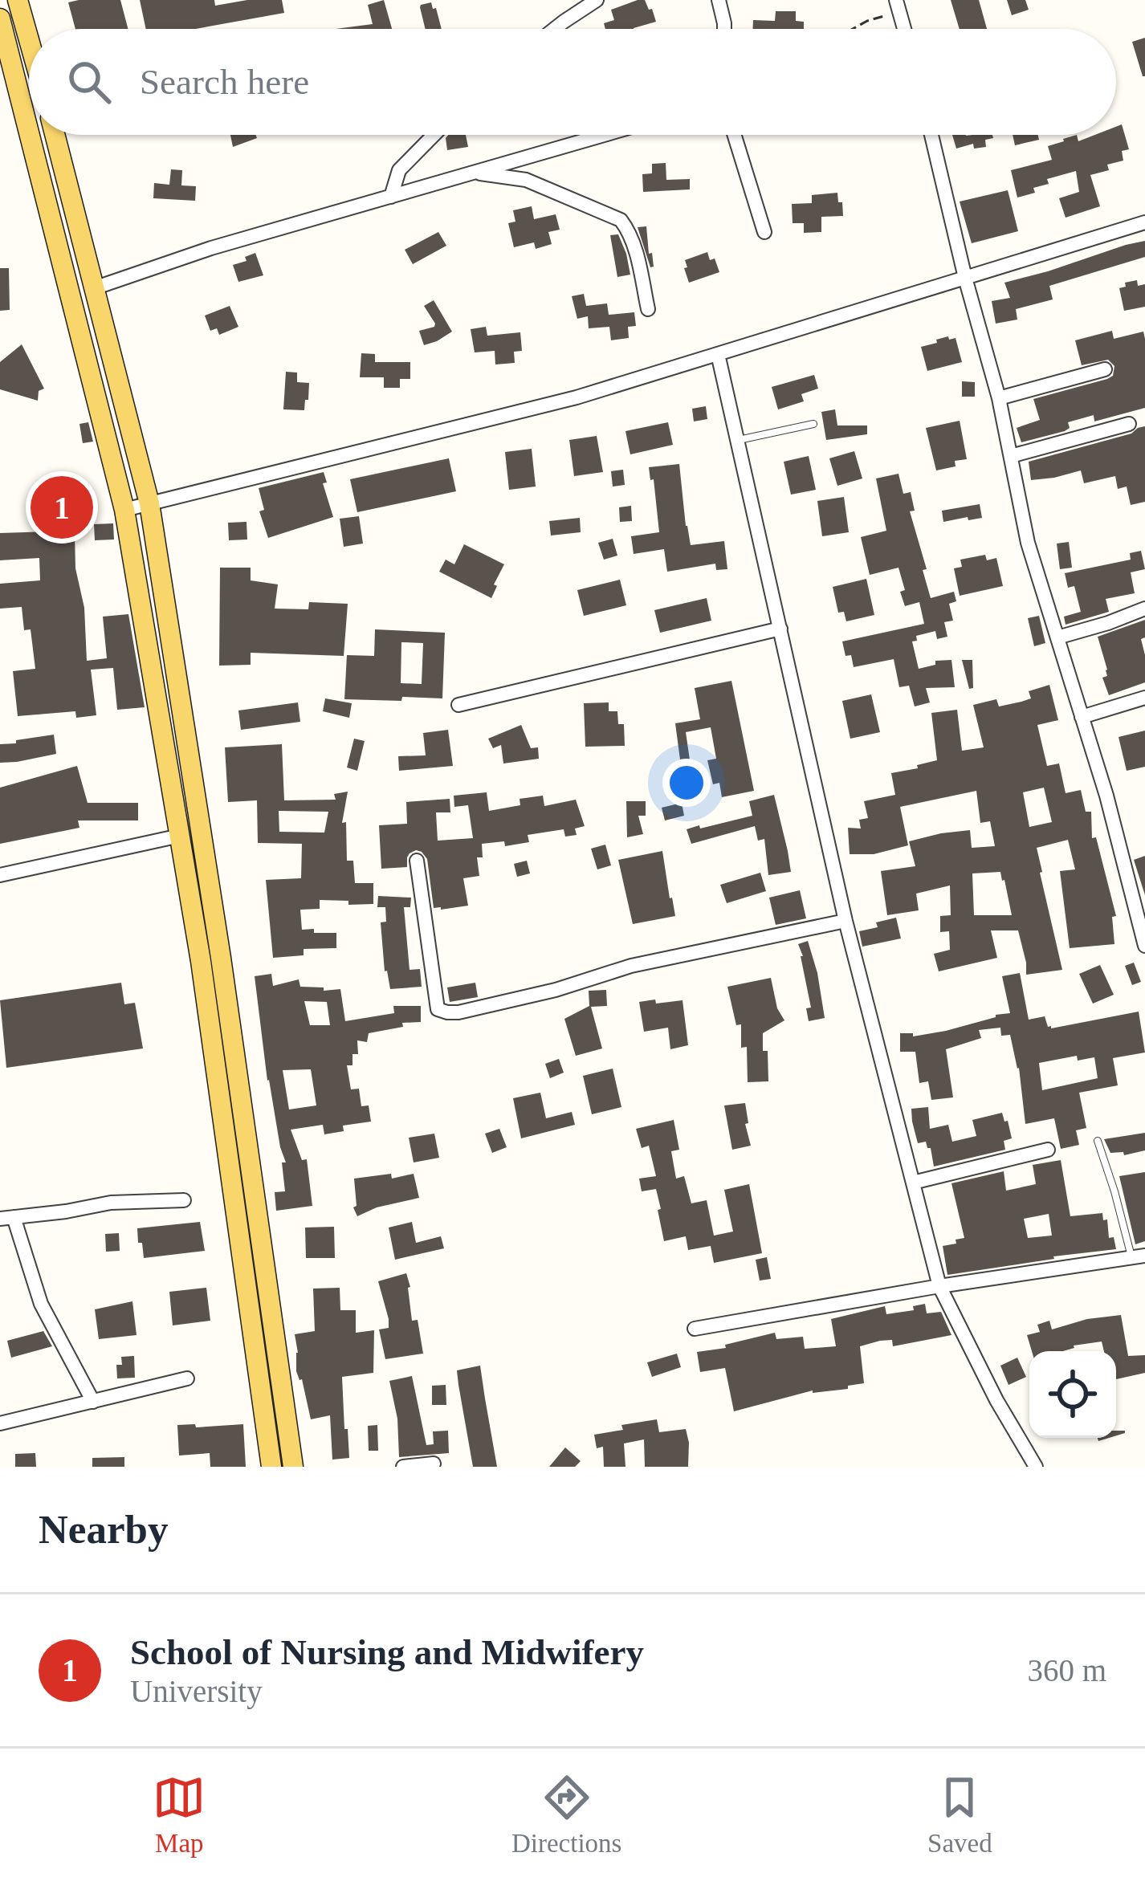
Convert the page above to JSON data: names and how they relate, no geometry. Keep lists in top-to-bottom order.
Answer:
{
  "page": {
    "search": "Search here",
    "pins": "1",
    "heading": "Nearby",
    "list": [
      {
        "mark": "1",
        "name": "School of Nursing and Midwifery",
        "note": "University",
        "value": "360 m"
      }
    ],
    "nav": ["Map", "Directions", "Saved"]
  }
}
